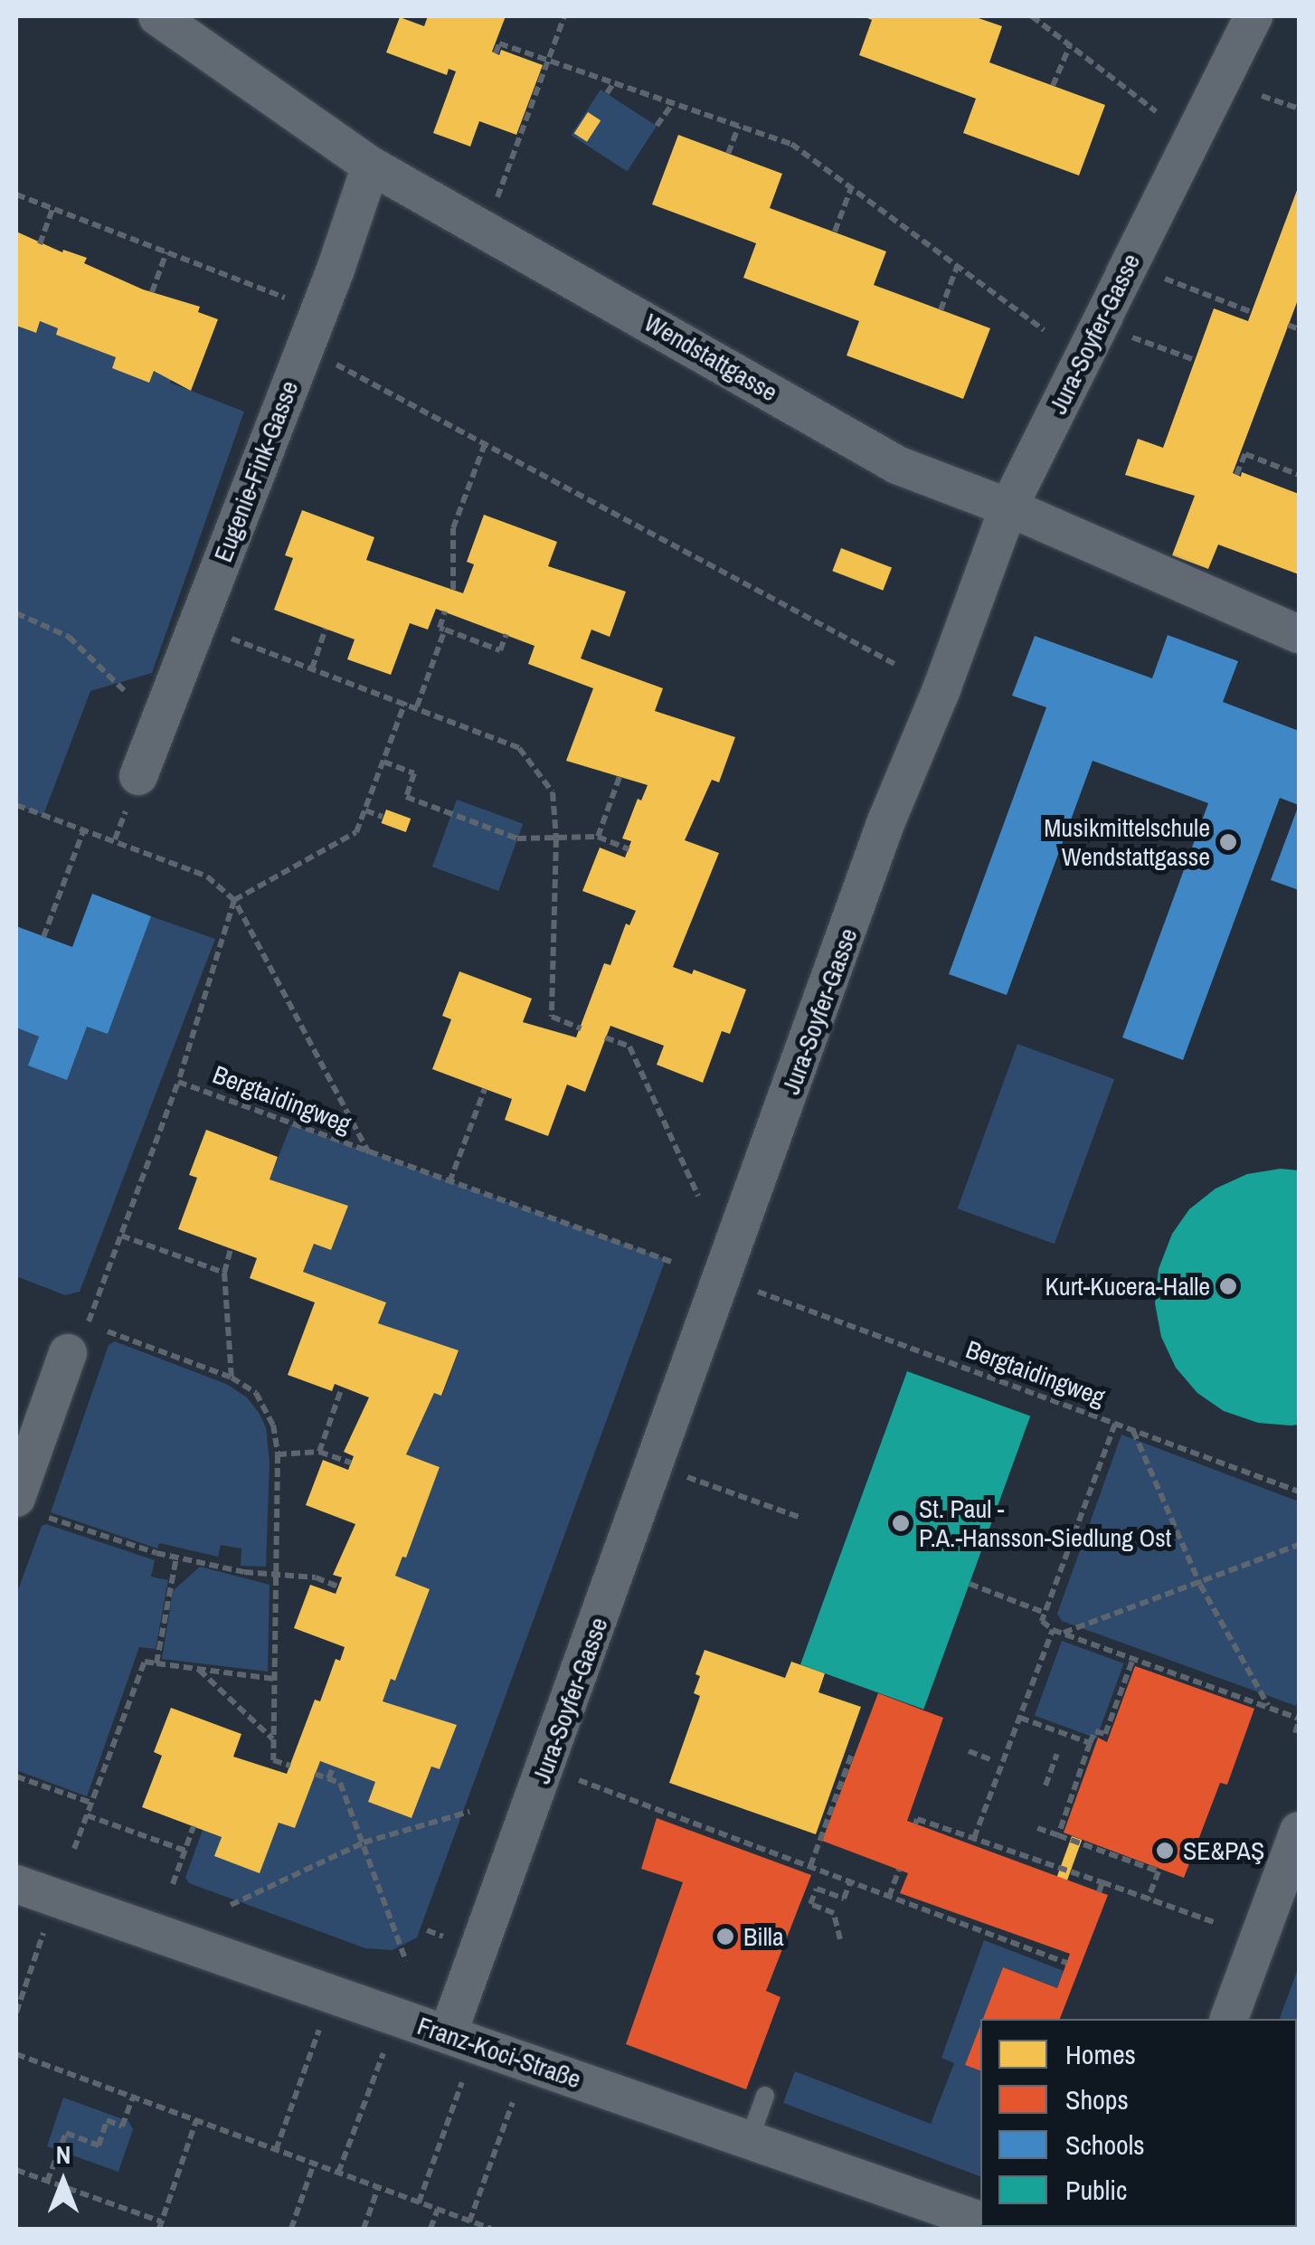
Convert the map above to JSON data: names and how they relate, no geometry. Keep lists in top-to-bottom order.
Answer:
{
  "streets": {
    "street": [
      "Jura-Soyfer-Gasse",
      "Wendstattgasse",
      "Eugenie-Fink-Gasse",
      "Franz-Koci-Straße"
    ],
    "path": ["Bergtaidingweg"]
  },
  "crossings": [
    ["Jura-Soyfer-Gasse", "Wendstattgasse"],
    ["Jura-Soyfer-Gasse", "Franz-Koci-Straße"],
    ["Wendstattgasse", "Eugenie-Fink-Gasse"]
  ],
  "places": [
    "Musikmittelschule Wendstattgasse",
    "Kurt-Kucera-Halle",
    "St. Paul - P.A.-Hansson-Siedlung Ost",
    "SE&PAŞ",
    "Billa"
  ],
  "legend": [
    "Homes",
    "Shops",
    "Schools",
    "Public"
  ],
  "north": "top"
}
